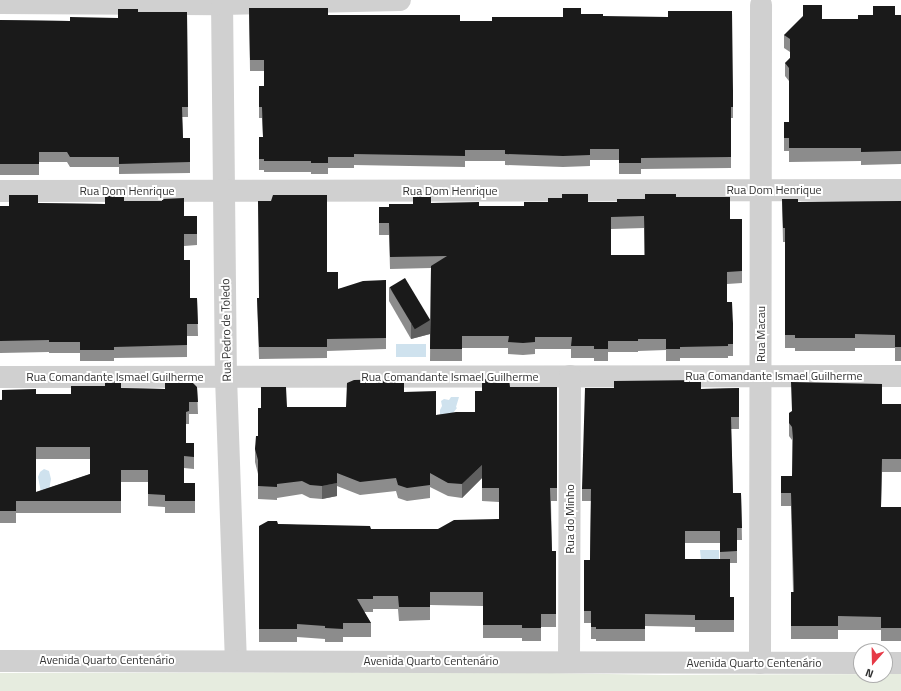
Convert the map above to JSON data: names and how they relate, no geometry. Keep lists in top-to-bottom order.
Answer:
{
  "streets": {
    "street": [
      "Rua Dom Henrique",
      "Rua Pedro de Toledo",
      "Rua Macau",
      "Rua Comandante Ismael Guilherme",
      "Rua do Minho",
      "Avenida Quarto Centenário"
    ]
  },
  "crossings": [
    ["Rua Dom Henrique", "Rua Pedro de Toledo"],
    ["Rua Dom Henrique", "Rua Macau"],
    ["Rua Pedro de Toledo", "Rua Comandante Ismael Guilherme"],
    ["Rua Pedro de Toledo", "Avenida Quarto Centenário"],
    ["Rua Macau", "Rua Comandante Ismael Guilherme"],
    ["Rua Macau", "Avenida Quarto Centenário"],
    ["Rua Comandante Ismael Guilherme", "Rua do Minho"],
    ["Rua do Minho", "Avenida Quarto Centenário"]
  ],
  "north": "bottom"
}
